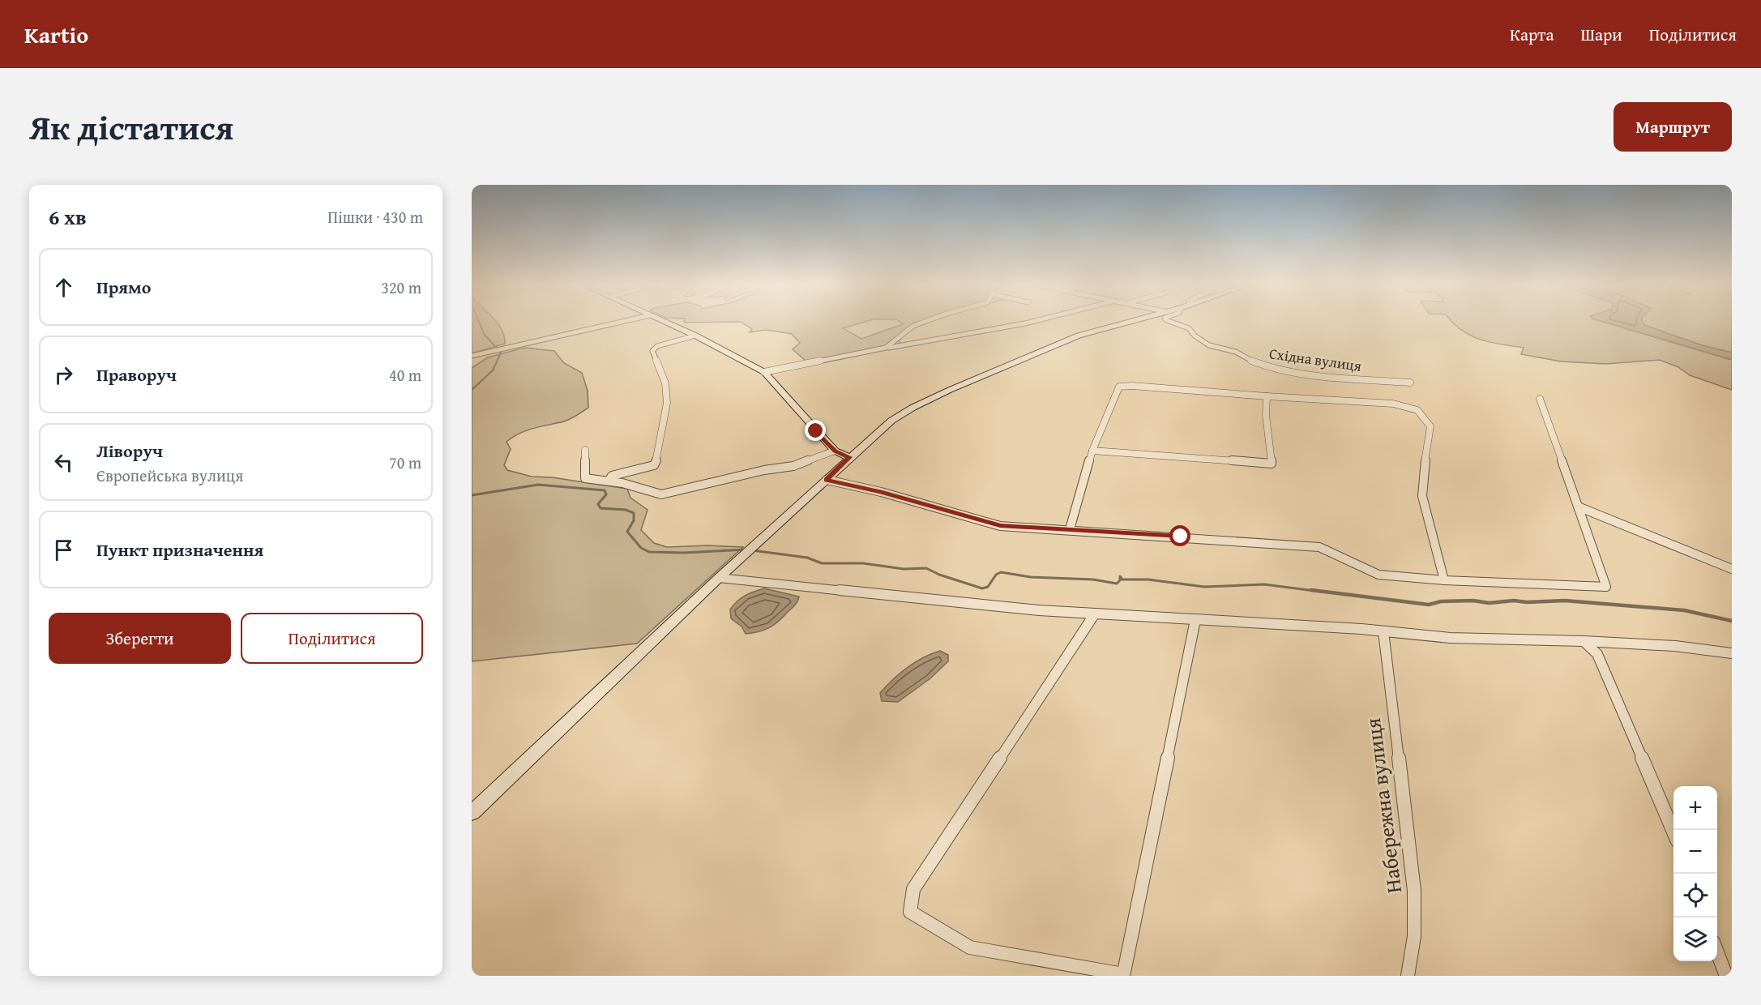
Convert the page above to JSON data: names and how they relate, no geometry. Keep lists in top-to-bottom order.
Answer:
{
  "streets": {
    "street": ["Східна вулиця", "Набережна вулиця"]
  },
  "page": {
    "header": "Kartio",
    "nav": ["Карта", "Шари", "Поділитися"],
    "title": "Як дістатися",
    "buttons": [
      "Маршрут",
      ["Зберегти", "Поділитися"]
    ],
    "heading": ["6 хв", "Пішки · 430 m"],
    "list": [
      ["Прямо", "320 m"],
      ["Праворуч", "40 m"],
      ["Ліворуч", "Європейська вулиця", "70 m"],
      "Пункт призначення"
    ],
    "map_buttons": ["+", "−"]
  }
}
